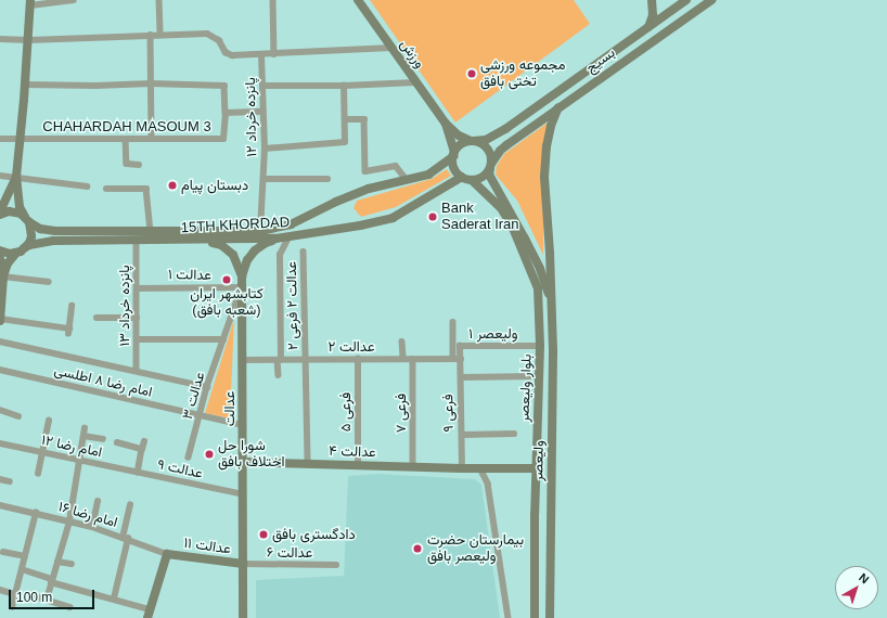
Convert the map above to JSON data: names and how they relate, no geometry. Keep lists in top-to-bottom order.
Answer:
{
  "streets": {
    "main road": [
      "ورزش",
      "بسیج",
      "15TH KHORDAD",
      "بلوار ولیعصر",
      "عدالت",
      "عدالت ۴",
      "ولیعصر",
      "عدالت ۱۱"
    ],
    "street": [
      "پانزده خرداد ۱۲",
      "CHAHARDAH MASOUM 3",
      "عدالت ۱",
      "پانزده خرداد ۱۳",
      "عدالت ۲ فرعی ۲",
      "ولیعصر ۱",
      "عدالت ۲",
      "امام رضا ۸ اطلسی",
      "عدالت ۳",
      "فرعی ۵",
      "فرعی ۷",
      "فرعی ۹",
      "امام رضا ۱۲",
      "عدالت ۹",
      "امام رضا ۱۶",
      "عدالت ۶"
    ]
  },
  "crossings": [
    ["ورزش", "بسیج"],
    ["ورزش", "15TH KHORDAD"],
    ["ورزش", "بلوار ولیعصر"],
    ["ورزش", "ولیعصر"],
    ["بسیج", "15TH KHORDAD"],
    ["بسیج", "بلوار ولیعصر"],
    ["بسیج", "ولیعصر"],
    ["پانزده خرداد ۱۲", "CHAHARDAH MASOUM 3"],
    ["پانزده خرداد ۱۲", "15TH KHORDAD"],
    ["15TH KHORDAD", "پانزده خرداد ۱۳"],
    ["15TH KHORDAD", "بلوار ولیعصر"],
    ["15TH KHORDAD", "عدالت"],
    ["15TH KHORDAD", "ولیعصر"],
    ["عدالت ۱", "پانزده خرداد ۱۳"],
    ["عدالت ۱", "عدالت ۳"],
    ["عدالت ۱", "عدالت"],
    ["عدالت ۲ فرعی ۲", "عدالت ۲"],
    ["عدالت ۲ فرعی ۲", "عدالت ۴"],
    ["ولیعصر ۱", "عدالت ۲"],
    ["ولیعصر ۱", "بلوار ولیعصر"],
    ["ولیعصر ۱", "فرعی ۹"],
    ["عدالت ۲", "عدالت"],
    ["عدالت ۲", "فرعی ۵"],
    ["عدالت ۲", "فرعی ۷"],
    ["عدالت ۲", "فرعی ۹"],
    ["امام رضا ۸ اطلسی", "عدالت ۳"],
    ["امام رضا ۸ اطلسی", "عدالت"],
    ["بلوار ولیعصر", "عدالت ۴"],
    ["بلوار ولیعصر", "ولیعصر"],
    ["عدالت ۳", "عدالت"],
    ["عدالت", "عدالت ۴"],
    ["عدالت", "عدالت ۹"],
    ["عدالت", "عدالت ۱۱"],
    ["عدالت", "عدالت ۶"],
    ["فرعی ۵", "عدالت ۴"],
    ["فرعی ۷", "عدالت ۴"],
    ["فرعی ۹", "عدالت ۴"],
    ["امام رضا ۱۲", "عدالت ۹"],
    ["امام رضا ۱۶", "عدالت ۱۱"],
    ["عدالت ۱۱", "عدالت ۶"]
  ],
  "places": [
    "مجموعه ورزشی تختی بافق",
    "دبستان پیام",
    "Bank Saderat Iran",
    "کتابشهر ایران (شعبه بافق)",
    "شورا حل اختلاف بافق",
    "دادگستری بافق",
    "بیمارستان حضرت ولیعصر بافق"
  ],
  "scale_bar": "100 m",
  "north": "top right"
}
